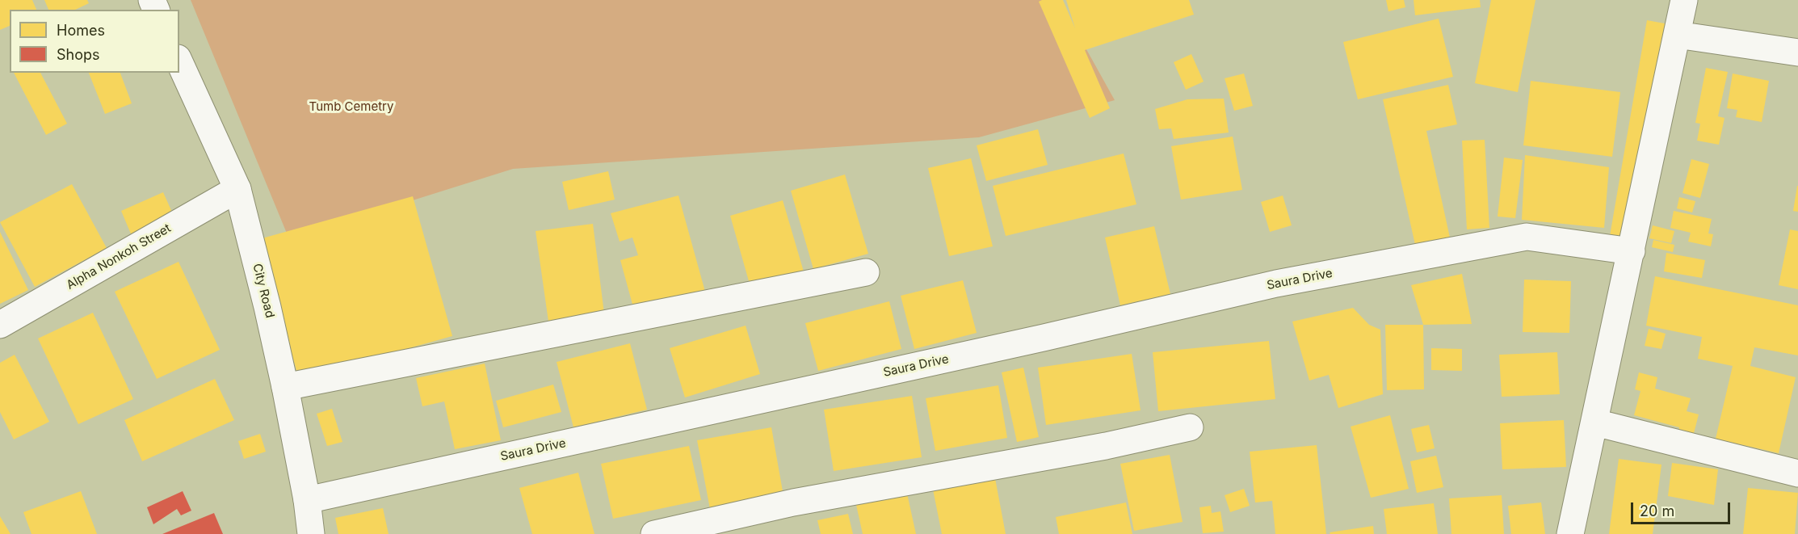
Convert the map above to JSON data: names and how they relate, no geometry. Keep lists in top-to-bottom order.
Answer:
{
  "streets": {
    "street": ["Alpha Nonkoh Street", "Saura Drive", "City Road"]
  },
  "crossings": [
    ["Alpha Nonkoh Street", "City Road"],
    ["Saura Drive", "City Road"]
  ],
  "parks": ["Tumb Cemetry"],
  "legend": ["Homes", "Shops"],
  "scale_bar": "20 m"
}
